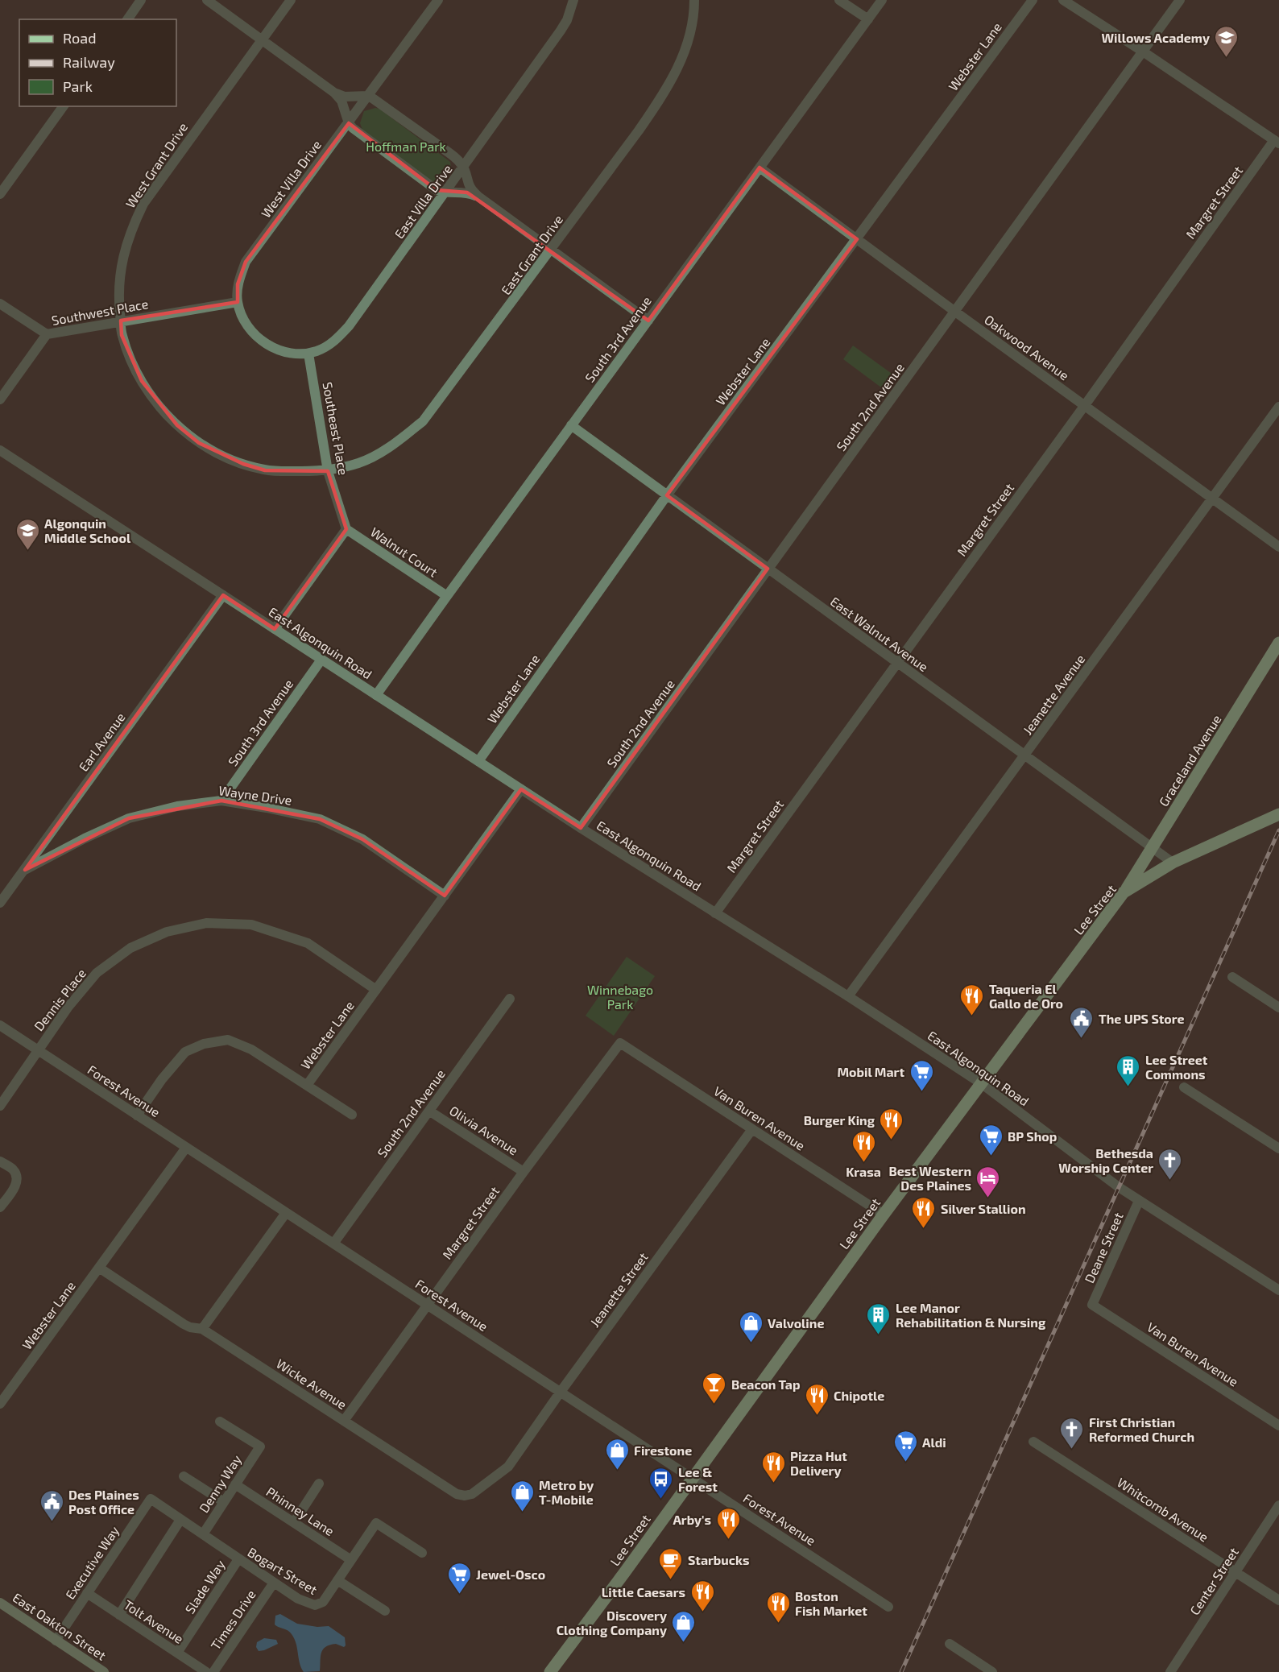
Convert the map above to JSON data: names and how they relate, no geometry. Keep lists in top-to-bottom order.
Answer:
{
  "streets": {
    "main road": ["Graceland Avenue", "Lee Street", "East Oakton Street"],
    "street": [
      "Webster Lane",
      "West Grant Drive",
      "West Villa Drive",
      "East Villa Drive",
      "Margret Street",
      "East Grant Drive",
      "Southwest Place",
      "South 3rd Avenue",
      "Oakwood Avenue",
      "South 2nd Avenue",
      "Southeast Place",
      "Walnut Court",
      "East Walnut Avenue",
      "East Algonquin Road",
      "Jeanette Avenue",
      "Earl Avenue",
      "Wayne Drive",
      "Dennis Place",
      "Forest Avenue",
      "Van Buren Avenue",
      "Olivia Avenue",
      "Deane Street",
      "Jeanette Street",
      "Wicke Avenue",
      "Denny Way",
      "Whitcomb Avenue",
      "Phinney Lane",
      "Executive Way",
      "Bogart Street",
      "Center Street",
      "Slade Way",
      "Times Drive",
      "Tolt Avenue"
    ]
  },
  "crossings": [
    ["Webster Lane", "Oakwood Avenue"],
    ["Webster Lane", "East Walnut Avenue"],
    ["Webster Lane", "East Algonquin Road"],
    ["Webster Lane", "Wayne Drive"],
    ["Webster Lane", "Dennis Place"],
    ["Webster Lane", "Forest Avenue"],
    ["Webster Lane", "Wicke Avenue"],
    ["West Grant Drive", "East Grant Drive"],
    ["West Grant Drive", "Southwest Place"],
    ["West Grant Drive", "Southeast Place"],
    ["West Villa Drive", "East Villa Drive"],
    ["West Villa Drive", "Southwest Place"],
    ["West Villa Drive", "Southeast Place"],
    ["East Villa Drive", "Southeast Place"],
    ["Margret Street", "Oakwood Avenue"],
    ["Margret Street", "East Walnut Avenue"],
    ["Margret Street", "East Algonquin Road"],
    ["Margret Street", "Forest Avenue"],
    ["Margret Street", "Van Buren Avenue"],
    ["Margret Street", "Olivia Avenue"],
    ["Margret Street", "Wicke Avenue"],
    ["East Grant Drive", "Southeast Place"],
    ["South 3rd Avenue", "Oakwood Avenue"],
    ["South 3rd Avenue", "Walnut Court"],
    ["South 3rd Avenue", "East Walnut Avenue"],
    ["South 3rd Avenue", "East Algonquin Road"],
    ["South 3rd Avenue", "Wayne Drive"],
    ["Oakwood Avenue", "South 2nd Avenue"],
    ["Oakwood Avenue", "Jeanette Avenue"],
    ["South 2nd Avenue", "East Walnut Avenue"],
    ["South 2nd Avenue", "East Algonquin Road"],
    ["South 2nd Avenue", "Forest Avenue"],
    ["South 2nd Avenue", "Olivia Avenue"],
    ["Southeast Place", "Walnut Court"],
    ["East Walnut Avenue", "Jeanette Avenue"],
    ["East Walnut Avenue", "Graceland Avenue"],
    ["East Walnut Avenue", "Lee Street"],
    ["East Algonquin Road", "Jeanette Avenue"],
    ["East Algonquin Road", "Earl Avenue"],
    ["East Algonquin Road", "Lee Street"],
    ["East Algonquin Road", "Deane Street"],
    ["Earl Avenue", "Wayne Drive"],
    ["Graceland Avenue", "Lee Street"],
    ["Lee Street", "Forest Avenue"],
    ["Lee Street", "Van Buren Avenue"],
    ["Dennis Place", "Forest Avenue"],
    ["Forest Avenue", "Jeanette Street"],
    ["Van Buren Avenue", "Deane Street"],
    ["Van Buren Avenue", "Jeanette Street"],
    ["Jeanette Street", "Wicke Avenue"],
    ["Denny Way", "Phinney Lane"],
    ["Denny Way", "Bogart Street"],
    ["Whitcomb Avenue", "Center Street"],
    ["Phinney Lane", "Bogart Street"],
    ["Executive Way", "Bogart Street"],
    ["Executive Way", "Tolt Avenue"],
    ["Executive Way", "East Oakton Street"],
    ["Bogart Street", "Slade Way"],
    ["Bogart Street", "Times Drive"],
    ["Slade Way", "Tolt Avenue"]
  ],
  "parks": ["Hoffman Park", "Winnebago Park"],
  "places": {
    "school or university": ["Willows Academy", "Algonquin Middle School"],
    "restaurant": [
      "Taqueria El Gallo de Oro",
      "Burger King",
      "Krasa",
      "Silver Stallion",
      "Chipotle",
      "Pizza Hut Delivery",
      "Arby's",
      "Little Caesars",
      "Boston Fish Market"
    ],
    "public building": ["The UPS Store", "Des Plaines Post Office"],
    "building": ["Lee Street Commons", "Lee Manor Rehabilitation & Nursing"],
    "supermarket": [
      "Mobil Mart",
      "BP Shop",
      "Aldi",
      "Jewel-Osco"
    ],
    "church": ["Bethesda Worship Center", "First Christian Reformed Church"],
    "hotel": ["Best Western Des Plaines"],
    "shop": [
      "Valvoline",
      "Firestone",
      "Metro by T-Mobile",
      "Discovery Clothing Company"
    ],
    "bar": ["Beacon Tap"],
    "bus stop": ["Lee & Forest"],
    "cafe": ["Starbucks"]
  },
  "legend": ["Road", "Railway", "Park"]
}
